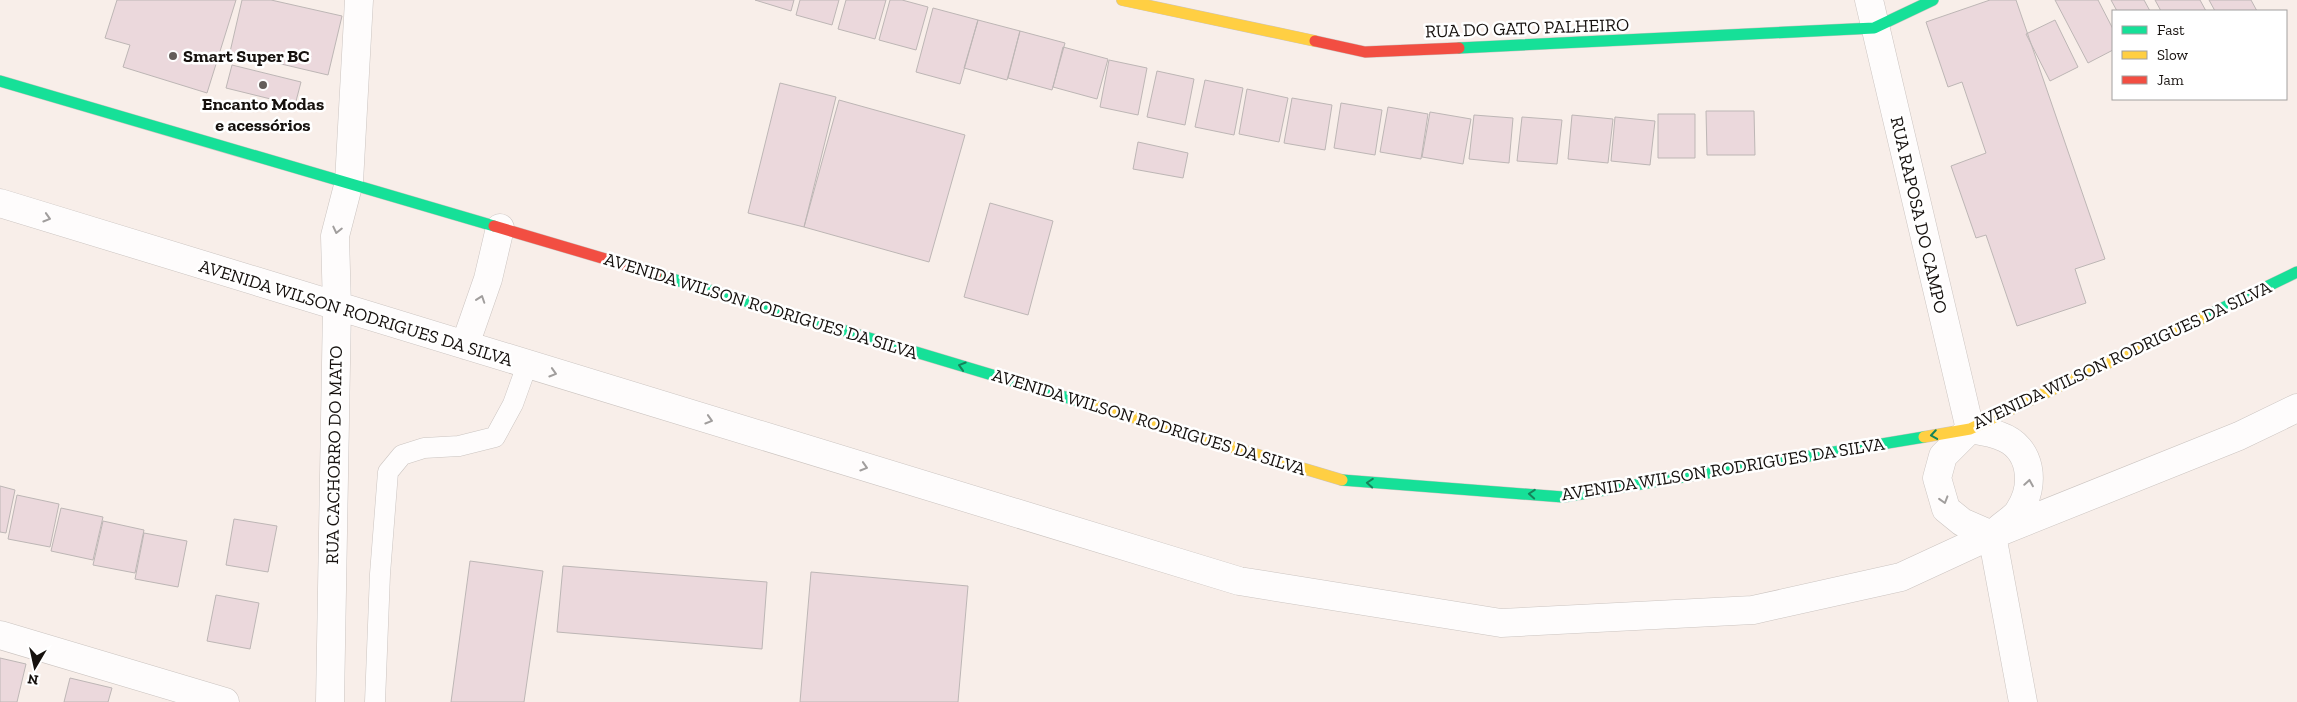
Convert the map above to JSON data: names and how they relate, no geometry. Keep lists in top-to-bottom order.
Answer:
{
  "streets": {
    "street": [
      "RUA DO GATO PALHEIRO",
      "RUA RAPOSA DO CAMPO",
      "AVENIDA WILSON RODRIGUES DA SILVA",
      "RUA CACHORRO DO MATO"
    ]
  },
  "crossings": [
    ["RUA DO GATO PALHEIRO", "RUA RAPOSA DO CAMPO"],
    ["RUA RAPOSA DO CAMPO", "AVENIDA WILSON RODRIGUES DA SILVA"],
    ["AVENIDA WILSON RODRIGUES DA SILVA", "RUA CACHORRO DO MATO"]
  ],
  "places": ["Smart Super BC", "Encanto Modas e acessórios"],
  "legend": ["Fast", "Slow", "Jam"],
  "north": "bottom"
}
